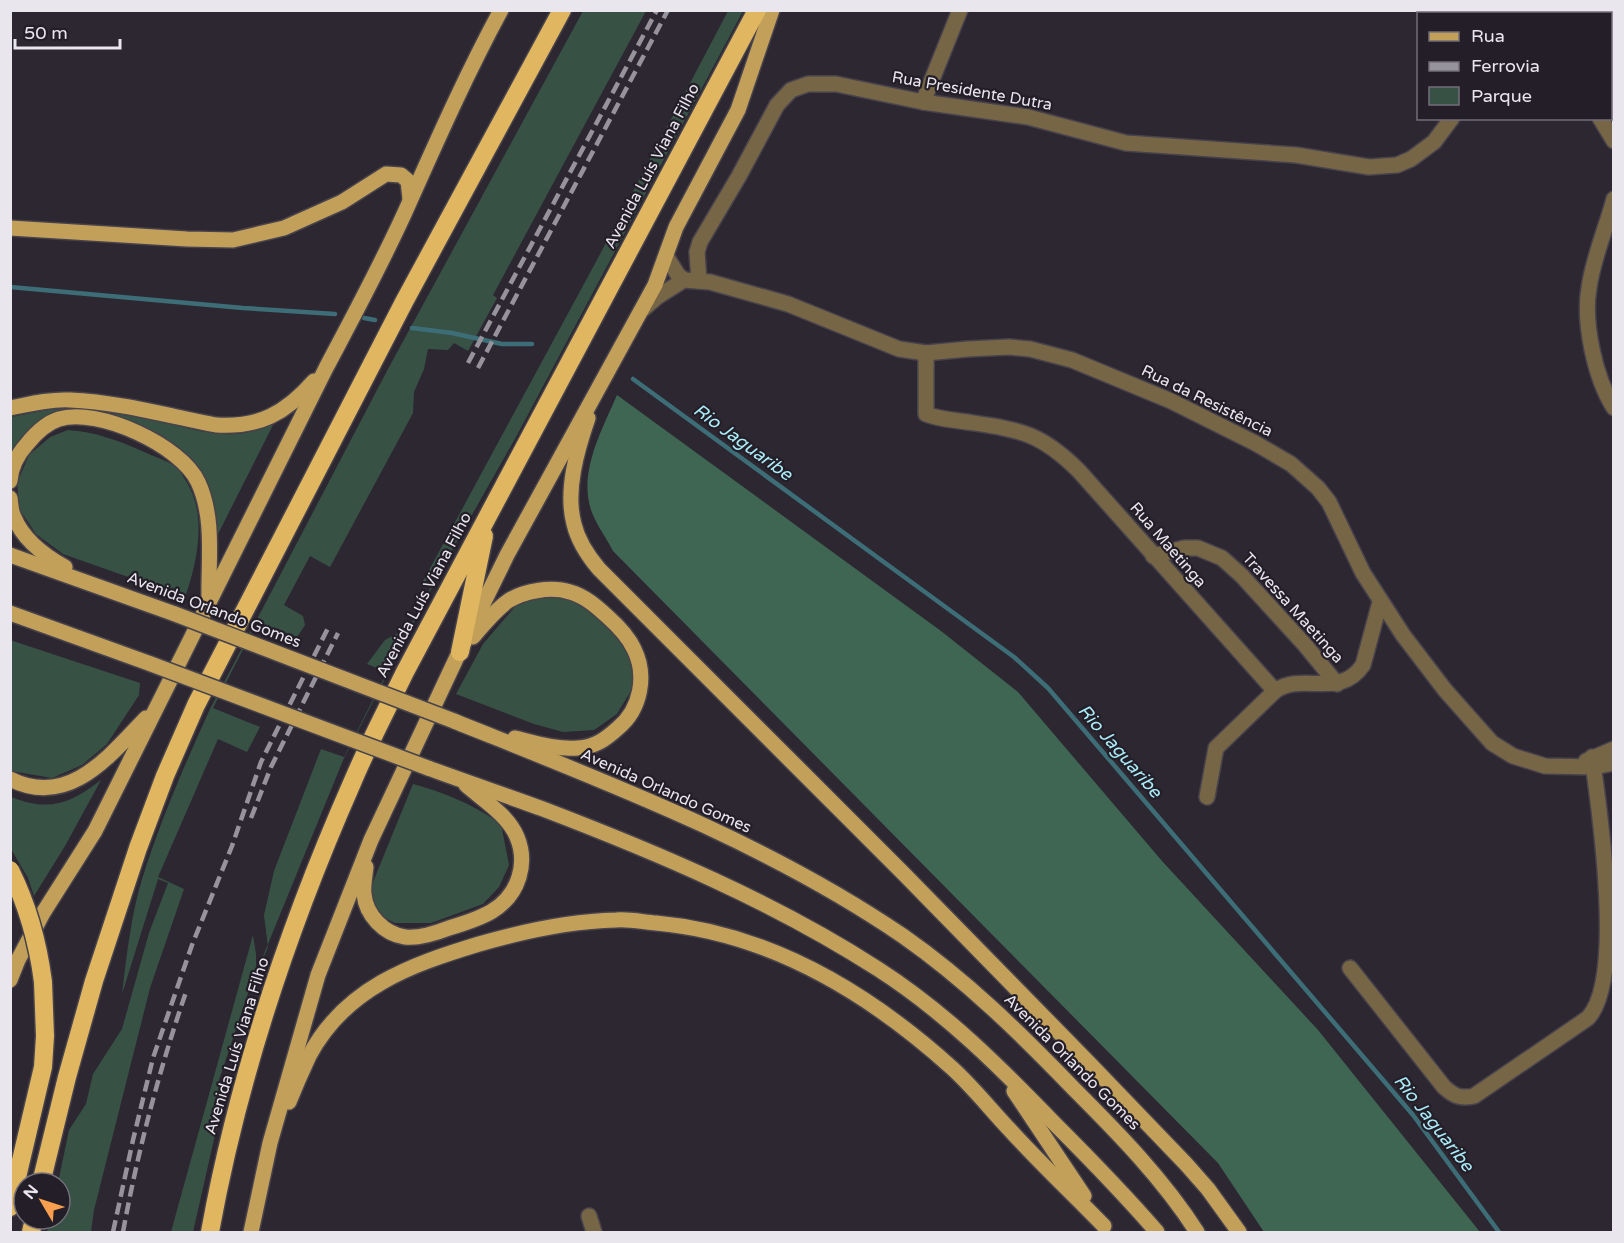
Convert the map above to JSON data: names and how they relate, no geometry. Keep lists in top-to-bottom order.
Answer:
{
  "streets": {
    "highway": ["Avenida Luís Viana Filho"],
    "main road": ["Avenida Orlando Gomes"],
    "street": [
      "Rua Presidente Dutra",
      "Rua da Resistência",
      "Rua Maetinga",
      "Travessa Maetinga"
    ]
  },
  "crossings": [
    ["Rua Presidente Dutra", "Rua da Resistência"],
    ["Rua da Resistência", "Rua Maetinga"],
    ["Rua Maetinga", "Travessa Maetinga"]
  ],
  "water": ["Rio Jaguaribe"],
  "legend": ["Rua", "Ferrovia", "Parque"],
  "scale_bar": "50 m",
  "north": "top left"
}
